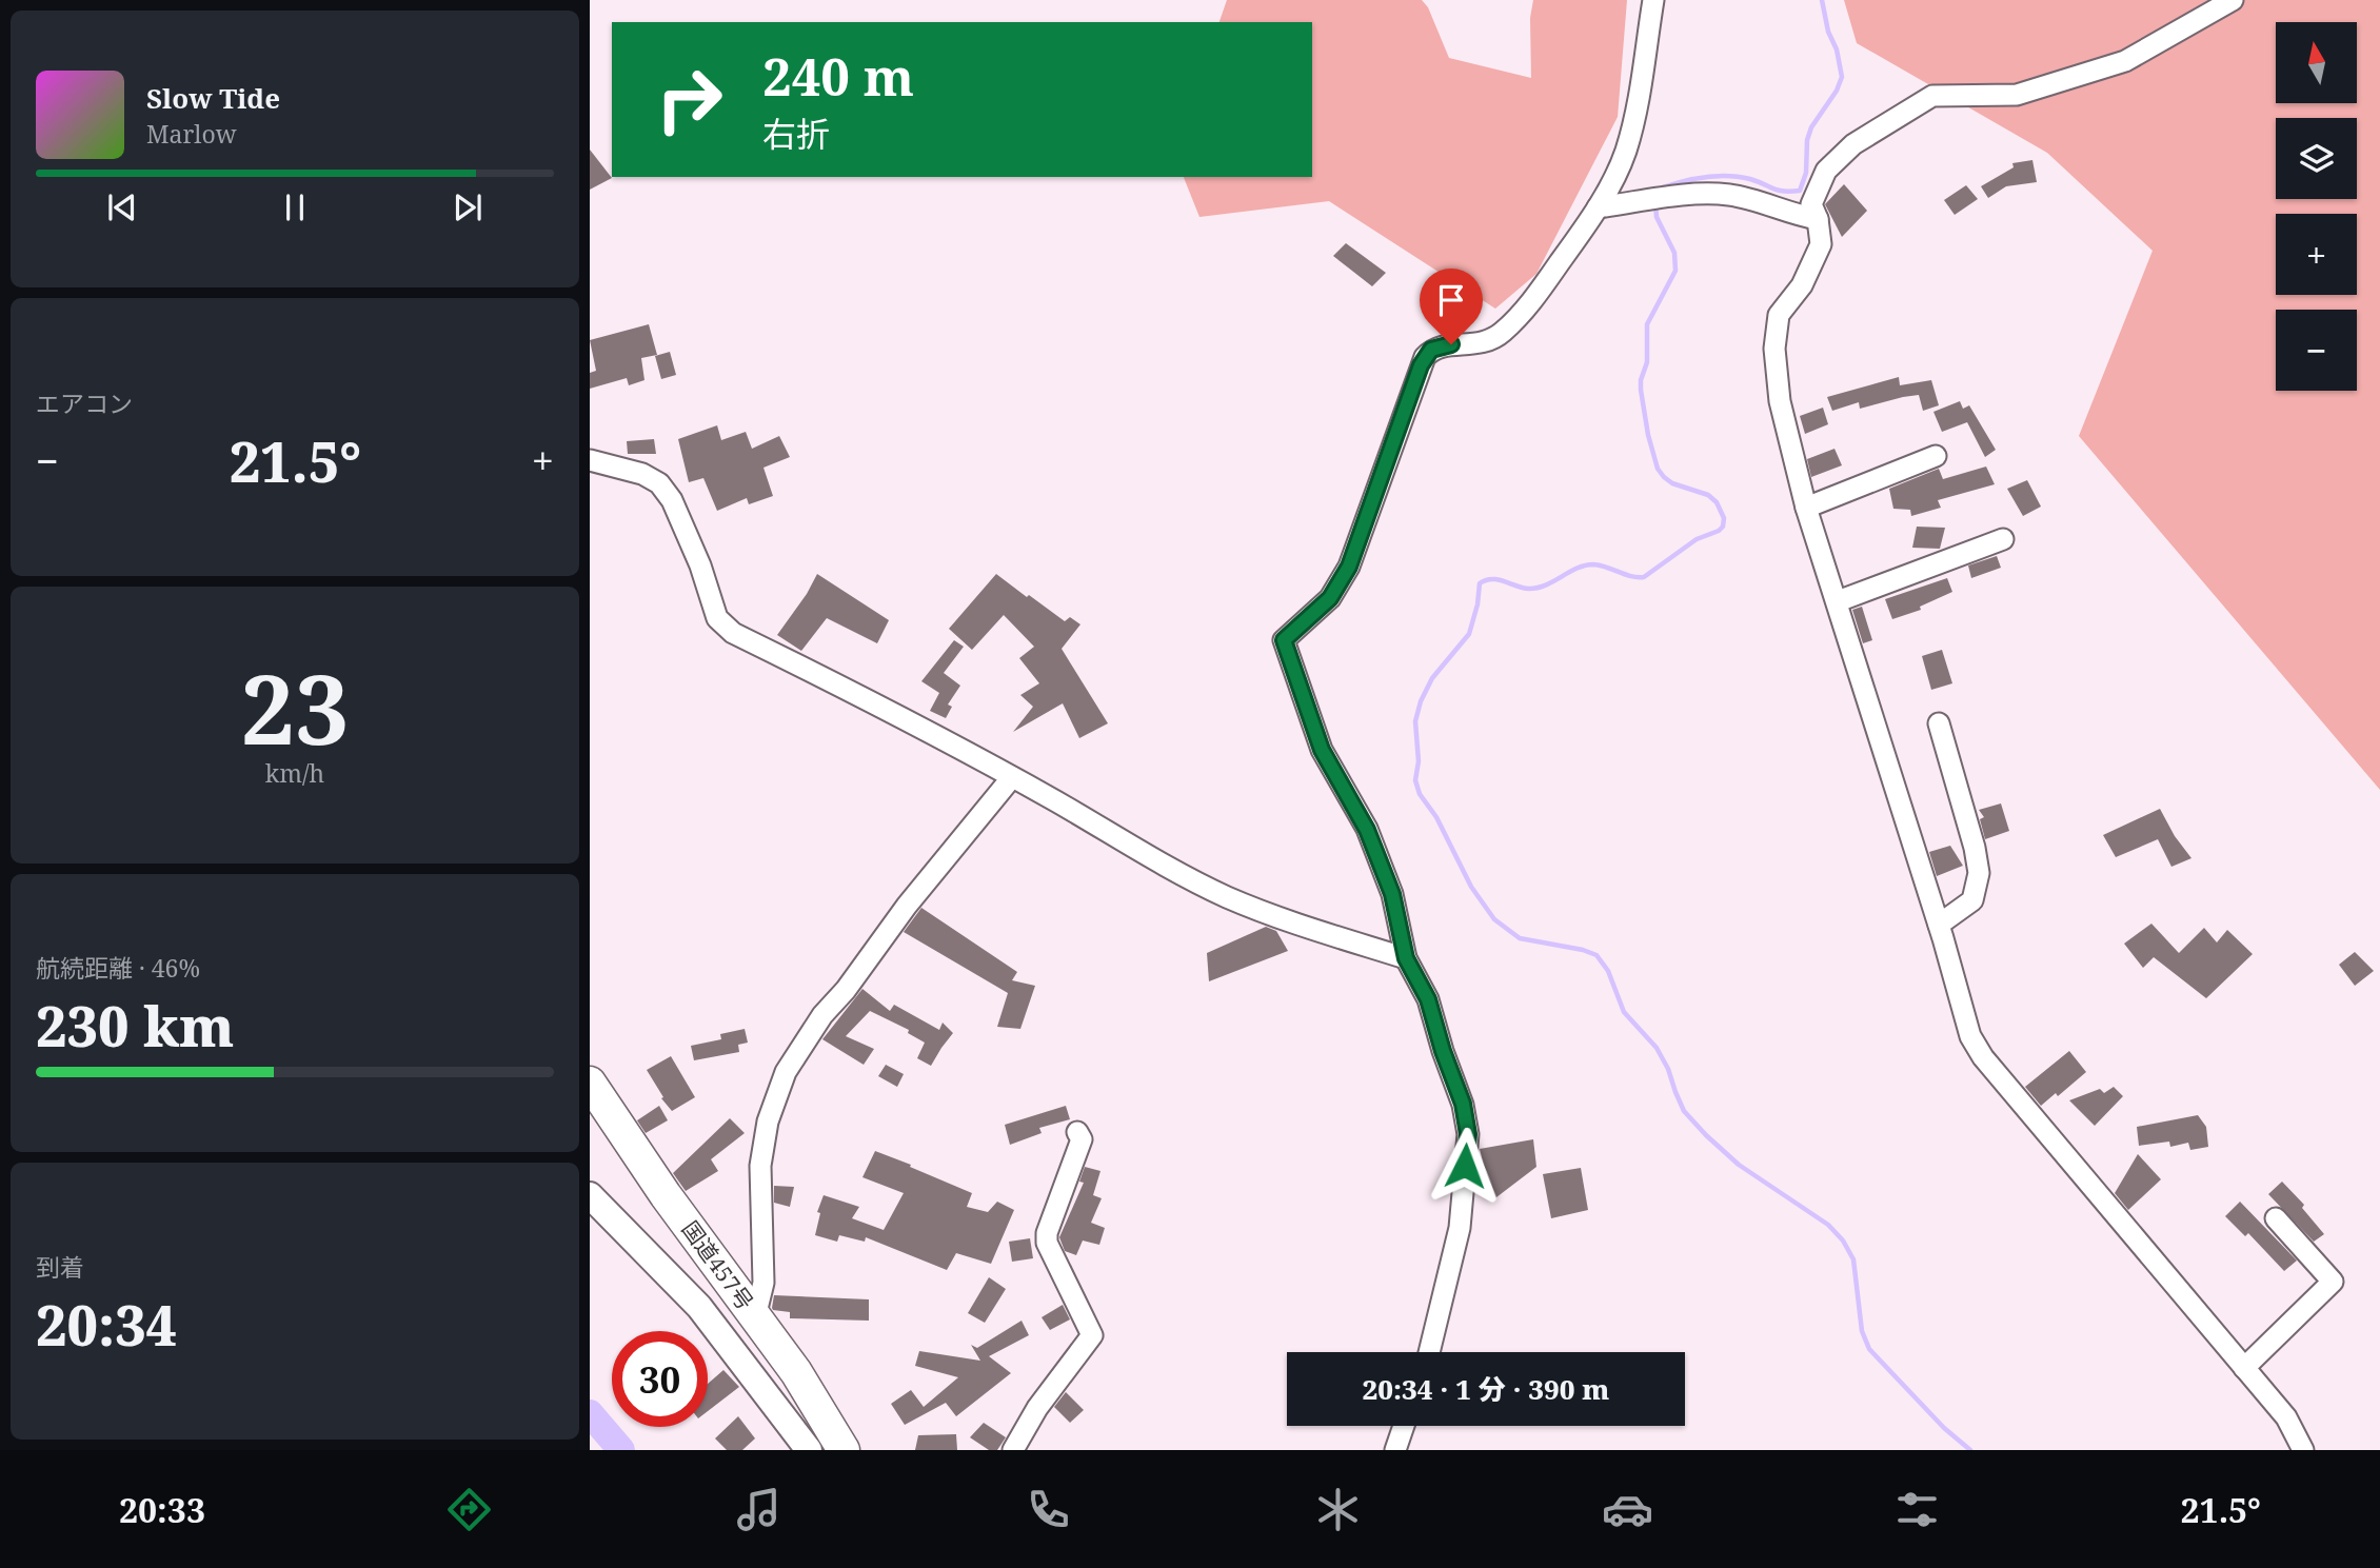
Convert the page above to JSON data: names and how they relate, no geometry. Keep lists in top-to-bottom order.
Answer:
{
  "streets": {
    "highway": ["国道457号"]
  },
  "north": "top",
  "page": {
    "map_buttons": ["+", "−"],
    "turn": ["240 m", "右折"],
    "song": ["Slow Tide", "Marlow"],
    "tile": [
      "エアコン",
      ["23", "km/h"],
      ["航続距離 · 46%", "230 km"],
      ["到着", "20:34"]
    ],
    "heat": ["−", "21.5°", "+"],
    "limit": "30",
    "trip": "20:34 · 1 分 · 390 m",
    "tabs": ["20:33", "21.5°"]
  }
}
